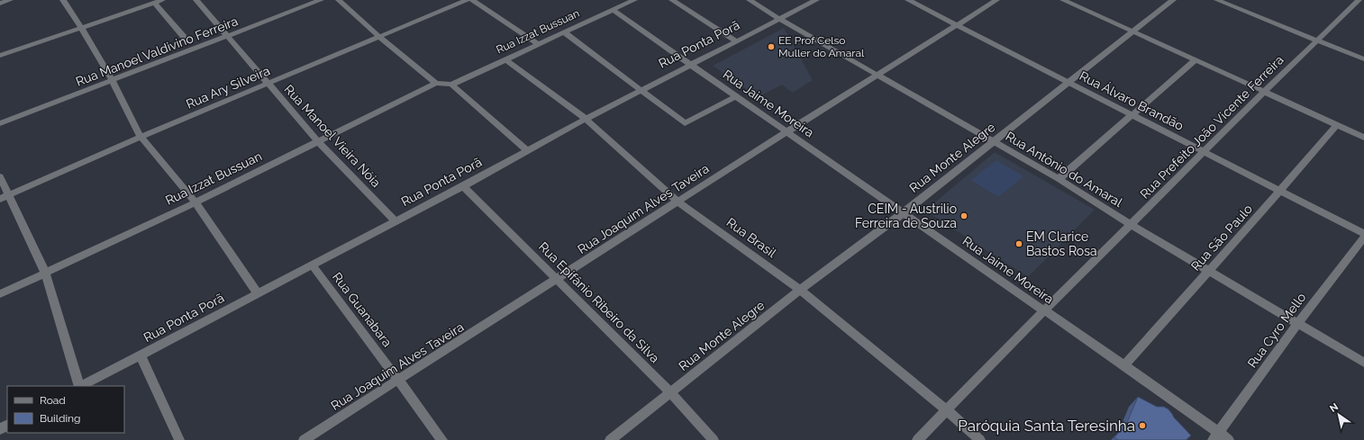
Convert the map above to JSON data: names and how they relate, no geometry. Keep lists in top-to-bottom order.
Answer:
{
  "streets": {
    "street": [
      "Rua Izzat Bussuan",
      "Rua Ponta Porã",
      "Rua Manoel Valdivino Ferreira",
      "Rua Ary Silveira",
      "Rua Álvaro Brandão",
      "Rua Jaime Moreira",
      "Rua Prefeito João Vicente Ferreira",
      "Rua Manoel Vieira Nóia",
      "Rua Monte Alegre",
      "Rua Antônio do Amaral",
      "Rua Joaquim Alves Taveira",
      "Rua Brasil",
      "Rua São Paulo",
      "Rua Epifânio Ribeiro da Silva",
      "Rua Guanabara",
      "Rua Cyro Mello"
    ]
  },
  "crossings": [
    ["Rua Izzat Bussuan", "Rua Jaime Moreira"],
    ["Rua Izzat Bussuan", "Rua Manoel Vieira Nóia"],
    ["Rua Izzat Bussuan", "Rua Brasil"],
    ["Rua Ponta Porã", "Rua Jaime Moreira"],
    ["Rua Ponta Porã", "Rua Manoel Vieira Nóia"],
    ["Rua Ponta Porã", "Rua Antônio do Amaral"],
    ["Rua Ponta Porã", "Rua Brasil"],
    ["Rua Ponta Porã", "Rua Epifânio Ribeiro da Silva"],
    ["Rua Ponta Porã", "Rua Guanabara"],
    ["Rua Manoel Valdivino Ferreira", "Rua Manoel Vieira Nóia"],
    ["Rua Ary Silveira", "Rua Manoel Vieira Nóia"],
    ["Rua Álvaro Brandão", "Rua Prefeito João Vicente Ferreira"],
    ["Rua Álvaro Brandão", "Rua Monte Alegre"],
    ["Rua Álvaro Brandão", "Rua Joaquim Alves Taveira"],
    ["Rua Álvaro Brandão", "Rua São Paulo"],
    ["Rua Jaime Moreira", "Rua Prefeito João Vicente Ferreira"],
    ["Rua Jaime Moreira", "Rua Monte Alegre"],
    ["Rua Jaime Moreira", "Rua Joaquim Alves Taveira"],
    ["Rua Jaime Moreira", "Rua São Paulo"],
    ["Rua Jaime Moreira", "Rua Cyro Mello"],
    ["Rua Prefeito João Vicente Ferreira", "Rua Antônio do Amaral"],
    ["Rua Prefeito João Vicente Ferreira", "Rua Brasil"],
    ["Rua Monte Alegre", "Rua Antônio do Amaral"],
    ["Rua Monte Alegre", "Rua Brasil"],
    ["Rua Monte Alegre", "Rua Epifânio Ribeiro da Silva"],
    ["Rua Antônio do Amaral", "Rua Joaquim Alves Taveira"],
    ["Rua Antônio do Amaral", "Rua São Paulo"],
    ["Rua Antônio do Amaral", "Rua Cyro Mello"],
    ["Rua Joaquim Alves Taveira", "Rua Brasil"],
    ["Rua Joaquim Alves Taveira", "Rua Epifânio Ribeiro da Silva"],
    ["Rua Joaquim Alves Taveira", "Rua Guanabara"]
  ],
  "places": [
    "EE Prof Celso Muller do Amaral",
    "CEIM - Austrilio Ferreira de Souza",
    "EM Clarice Bastos Rosa",
    "Paróquia Santa Teresinha"
  ],
  "legend": ["Road", "Building"],
  "north": "top left"
}
